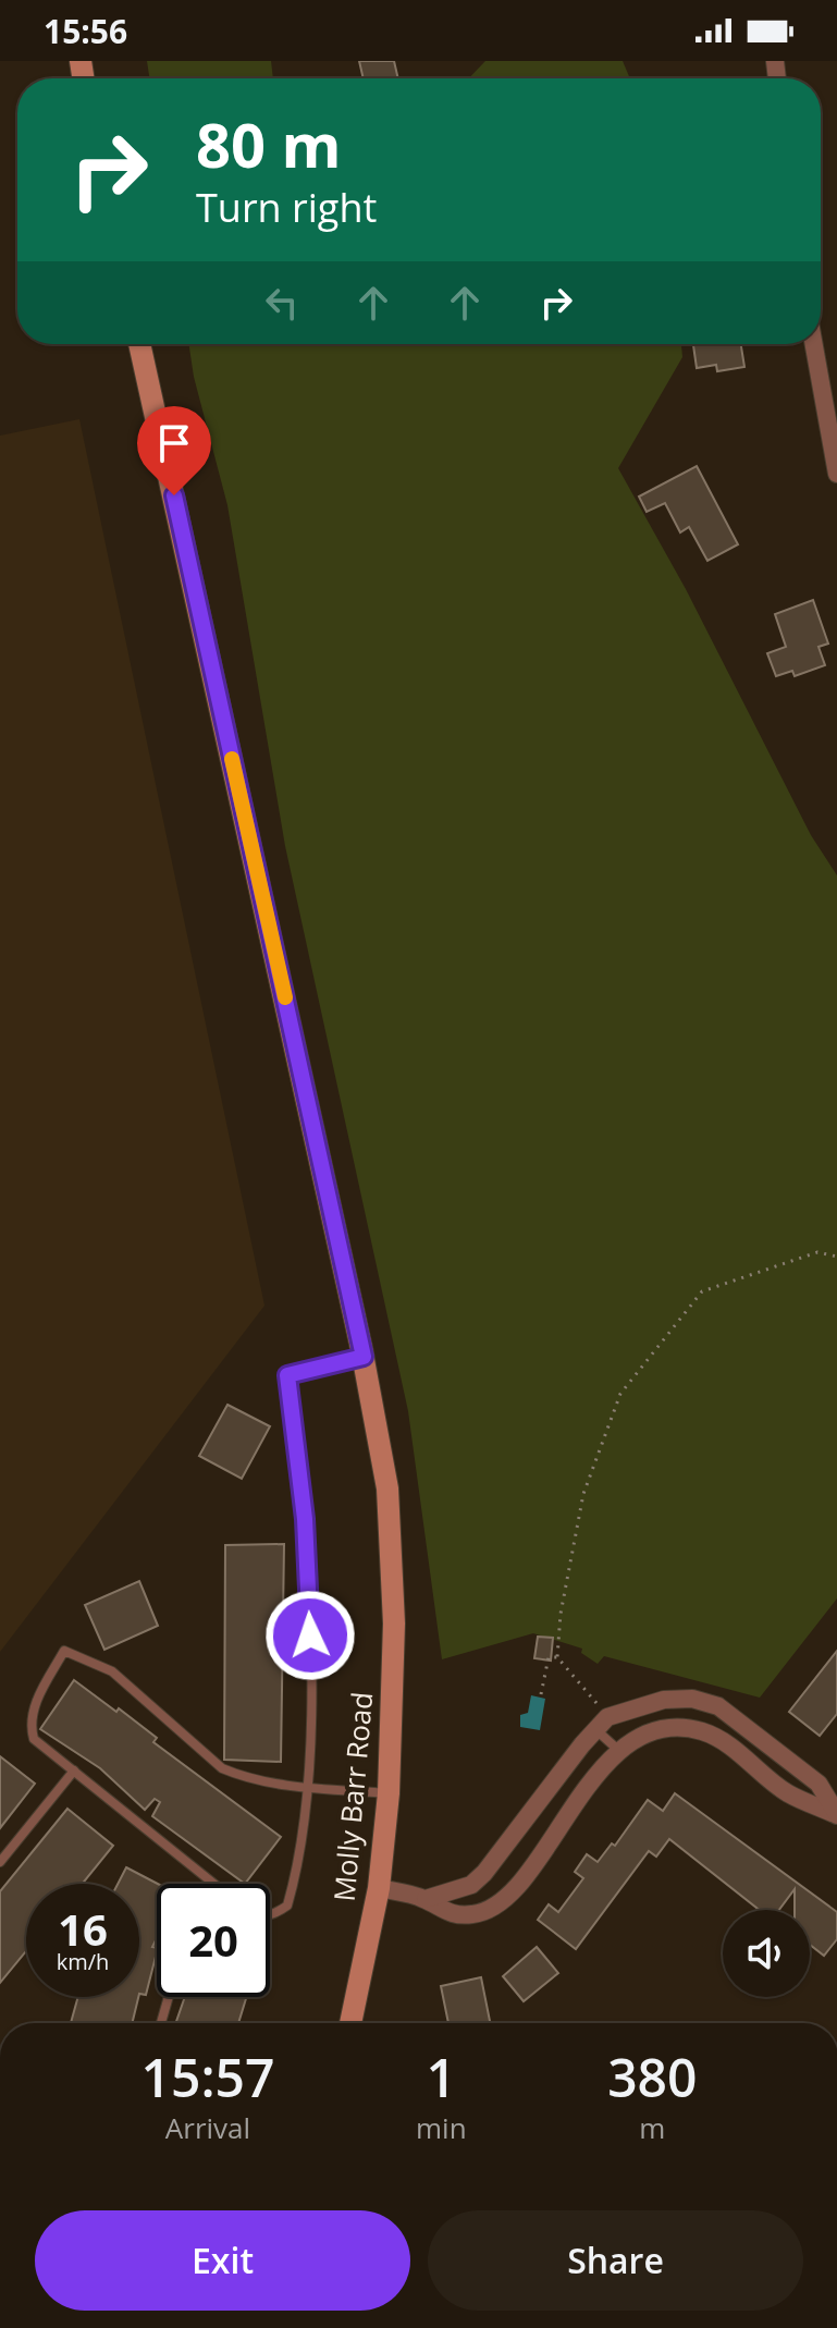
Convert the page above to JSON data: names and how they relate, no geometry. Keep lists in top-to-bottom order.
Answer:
{
  "streets": {
    "main road": ["Molly Barr Road"]
  },
  "page": {
    "status": "15:56",
    "turn": ["80 m", "Turn right"],
    "speed": "16 km/h",
    "limit": "20",
    "eta": [
      "15:57",
      "Arrival",
      "1",
      "min",
      "380",
      "m"
    ],
    "buttons": ["Exit", "Share"]
  }
}
